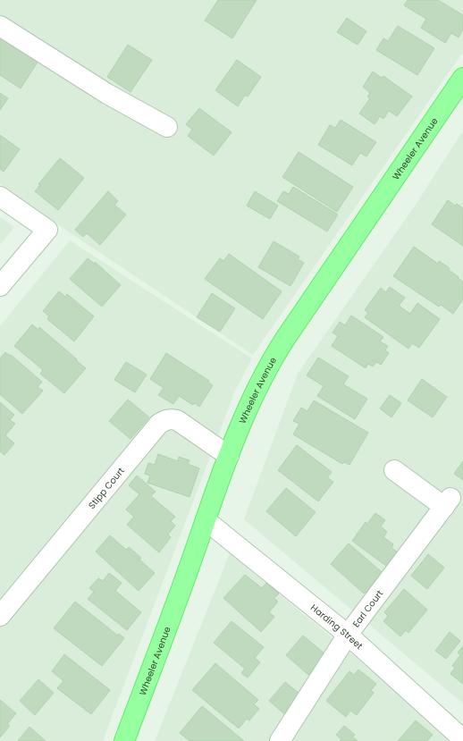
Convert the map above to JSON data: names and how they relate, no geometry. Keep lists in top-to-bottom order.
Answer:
{
  "streets": {
    "main road": ["Wheeler Avenue"],
    "street": ["Stipp Court", "Earl Court", "Harding Street"]
  },
  "crossings": [
    ["Wheeler Avenue", "Stipp Court"],
    ["Wheeler Avenue", "Harding Street"],
    ["Earl Court", "Harding Street"]
  ]
}
